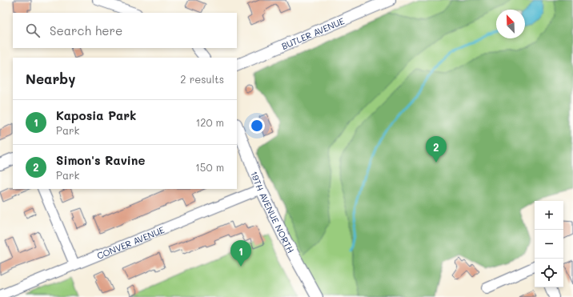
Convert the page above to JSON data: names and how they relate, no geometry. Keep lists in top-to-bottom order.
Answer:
{
  "streets": {
    "street": ["BUTLER AVENUE", "19TH AVENUE NORTH", "CONVER AVENUE"]
  },
  "crossings": [
    ["19TH AVENUE NORTH", "CONVER AVENUE"]
  ],
  "north": "top left",
  "page": {
    "search": "Search here",
    "heading": ["Nearby", "2 results"],
    "list": [
      {
        "mark": "1",
        "name": "Kaposia Park",
        "note": "Park",
        "value": "120 m"
      },
      {
        "mark": "2",
        "name": "Simon's Ravine",
        "note": "Park",
        "value": "150 m"
      }
    ],
    "pins": ["2", "1"],
    "map_buttons": ["+", "−"]
  }
}
